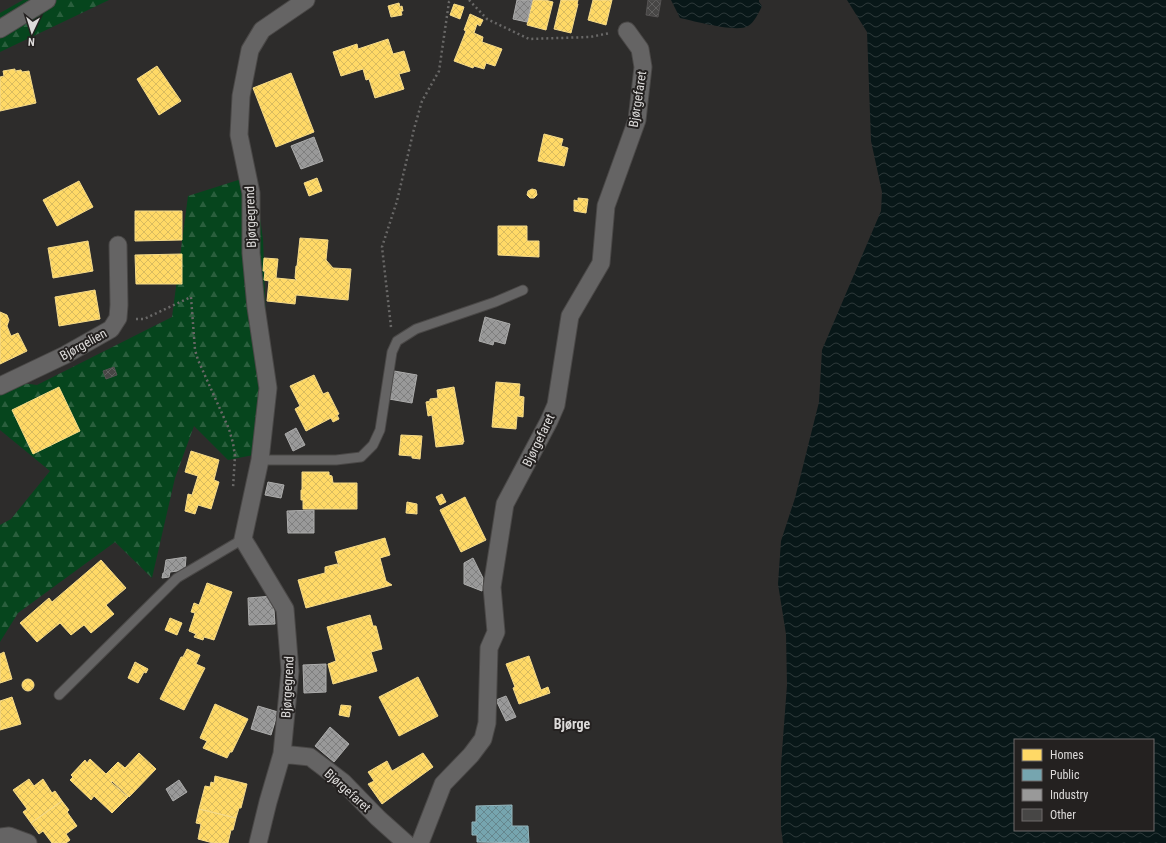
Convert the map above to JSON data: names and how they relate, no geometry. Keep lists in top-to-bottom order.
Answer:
{
  "streets": {
    "street": ["Bjørgefaret", "Bjørgegrend", "Bjørgelien"]
  },
  "crossings": [
    ["Bjørgefaret", "Bjørgegrend"]
  ],
  "districts": ["Bjørge"],
  "legend": [
    "Homes",
    "Public",
    "Industry",
    "Other"
  ],
  "north": "bottom"
}
